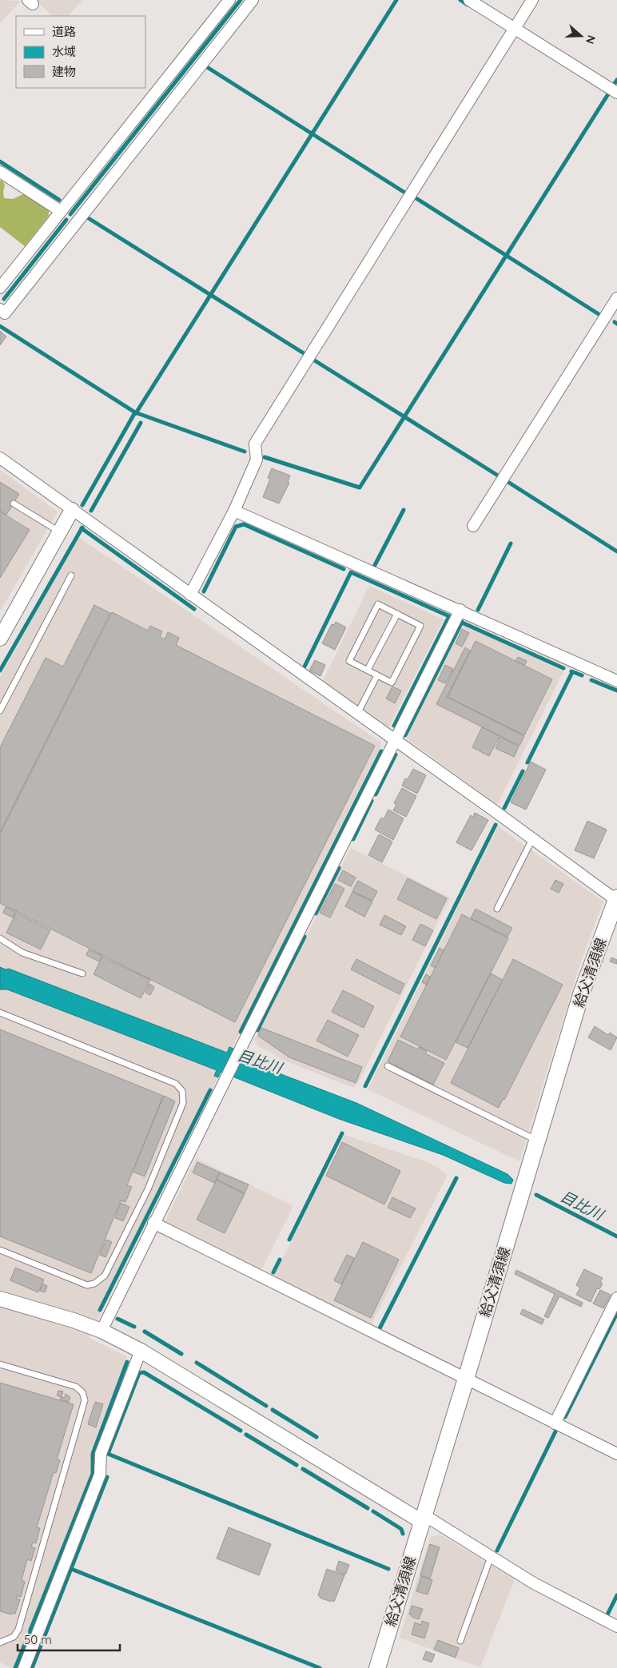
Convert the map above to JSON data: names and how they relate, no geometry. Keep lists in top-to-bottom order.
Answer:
{
  "streets": {
    "main road": ["給父清須線"]
  },
  "water": ["目比川"],
  "legend": ["道路", "水域", "建物"],
  "scale_bar": "50 m",
  "north": "right"
}
